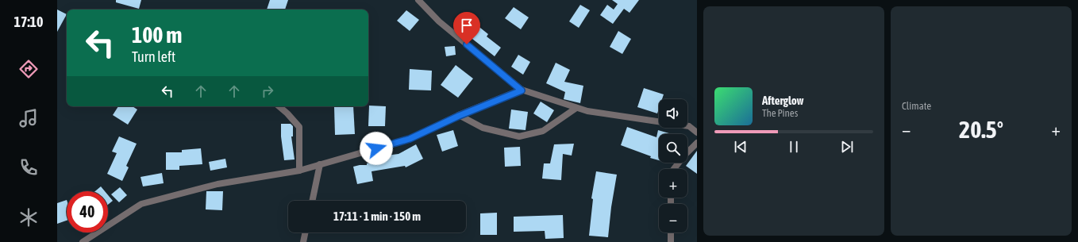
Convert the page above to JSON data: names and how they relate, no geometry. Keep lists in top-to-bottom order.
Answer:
{
  "page": {
    "tabs": "17:10",
    "tile": "Climate",
    "turn": ["100 m", "Turn left"],
    "song": ["Afterglow", "The Pines"],
    "map_buttons": ["+", "−"],
    "heat": ["−", "20.5°", "+"],
    "limit": "40",
    "trip": "17:11 · 1 min · 150 m"
  }
}
